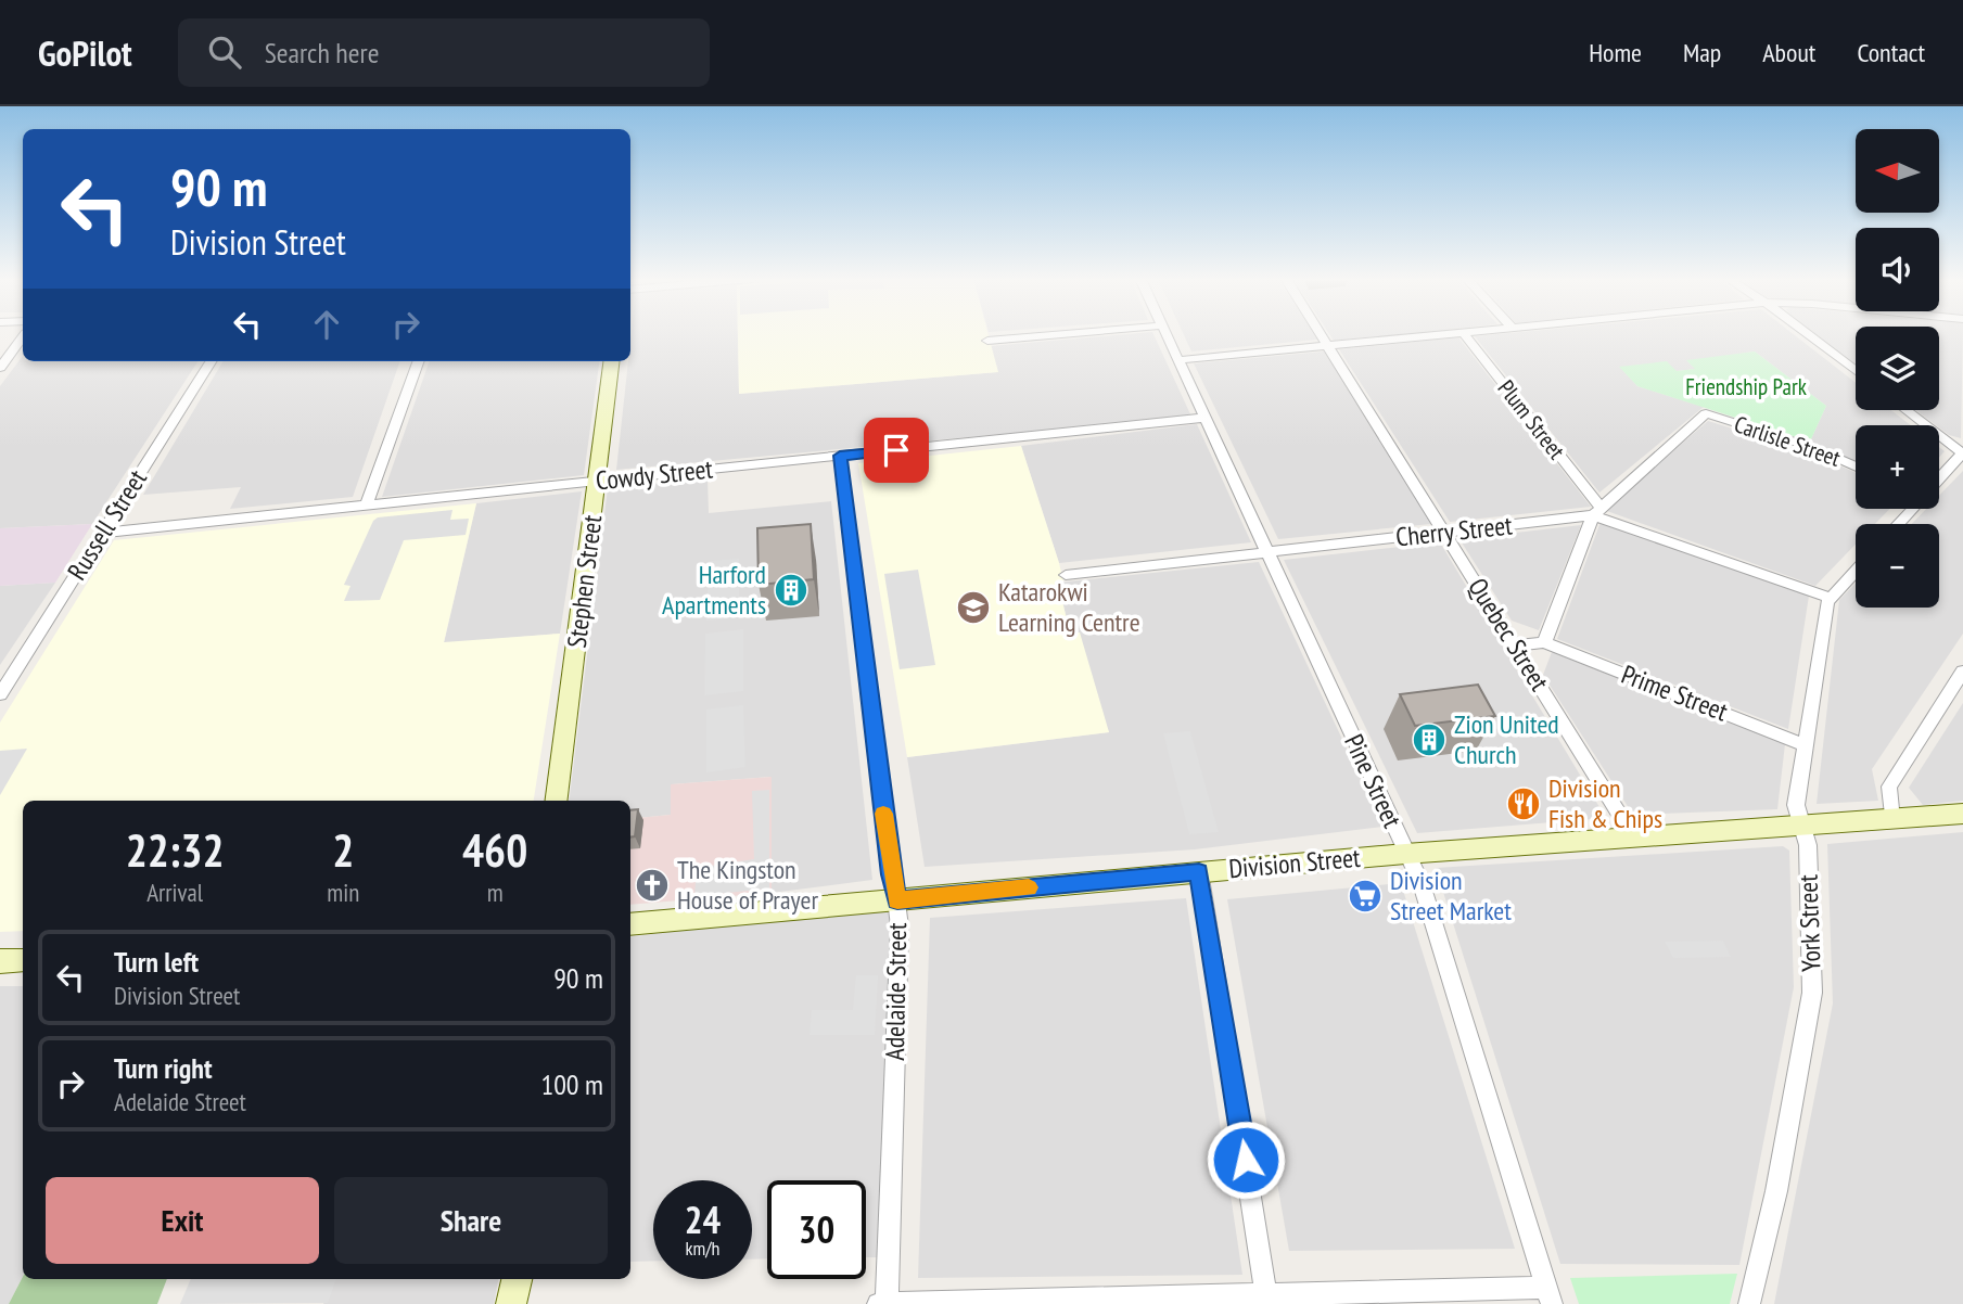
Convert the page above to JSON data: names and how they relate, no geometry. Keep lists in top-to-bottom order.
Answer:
{
  "streets": {
    "main road": ["Stephen Street", "Division Street"],
    "street": [
      "Plum Street",
      "Carlisle Street",
      "Cowdy Street",
      "Russell Street",
      "Cherry Street",
      "Quebec Street",
      "Prime Street",
      "Pine Street",
      "York Street",
      "Adelaide Street"
    ]
  },
  "crossings": [
    ["Plum Street", "Carlisle Street"],
    ["Plum Street", "Cherry Street"],
    ["Carlisle Street", "Cherry Street"],
    ["Cowdy Street", "Russell Street"],
    ["Cowdy Street", "Stephen Street"],
    ["Cowdy Street", "Pine Street"],
    ["Cowdy Street", "Adelaide Street"],
    ["Cherry Street", "Quebec Street"],
    ["Cherry Street", "Pine Street"],
    ["Cherry Street", "York Street"],
    ["Quebec Street", "Division Street"],
    ["Prime Street", "York Street"],
    ["Pine Street", "Division Street"],
    ["Division Street", "York Street"],
    ["Division Street", "Adelaide Street"]
  ],
  "parks": ["Friendship Park"],
  "places": {
    "building": ["Harford Apartments", "Zion United Church"],
    "school or university": ["Katarokwi Learning Centre"],
    "restaurant": ["Division Fish & Chips"],
    "church": ["The Kingston House of Prayer"],
    "supermarket": ["Division Street Market"]
  },
  "north": "left",
  "page": {
    "header": "GoPilot",
    "search": "Search here",
    "nav": [
      "Home",
      "Map",
      "About",
      "Contact"
    ],
    "map_buttons": ["+", "−"],
    "turn": ["90 m", "Division Street"],
    "eta": [
      "22:32",
      "Arrival",
      "2",
      "min",
      "460",
      "m"
    ],
    "list": [
      {
        "name": "Turn left",
        "note": "Division Street",
        "value": "90 m"
      },
      {
        "name": "Turn right",
        "note": "Adelaide Street",
        "value": "100 m"
      }
    ],
    "buttons": ["Exit", "Share"],
    "speed": "24 km/h",
    "limit": "30"
  }
}
